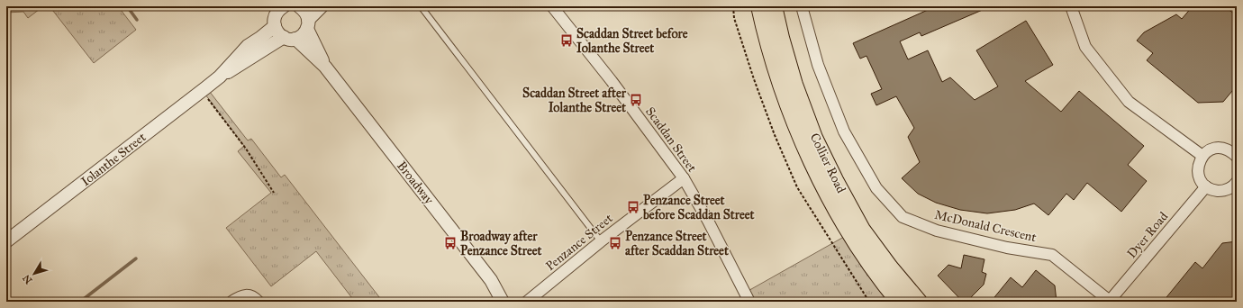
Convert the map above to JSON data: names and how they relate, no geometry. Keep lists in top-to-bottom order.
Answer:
{
  "streets": {
    "main road": ["Collier Road"],
    "street": [
      "Scaddan Street",
      "Iolanthe Street",
      "Broadway",
      "McDonald Crescent",
      "Dyer Road",
      "Penzance Street"
    ]
  },
  "crossings": [
    ["Scaddan Street", "Penzance Street"],
    ["Iolanthe Street", "Broadway"],
    ["McDonald Crescent", "Dyer Road"]
  ],
  "places": {
    "bus stop": [
      "Scaddan Street before Iolanthe Street",
      "Scaddan Street after Iolanthe Street",
      "Penzance Street before Scaddan Street",
      "Broadway after Penzance Street",
      "Penzance Street after Scaddan Street"
    ]
  },
  "north": "bottom left"
}
